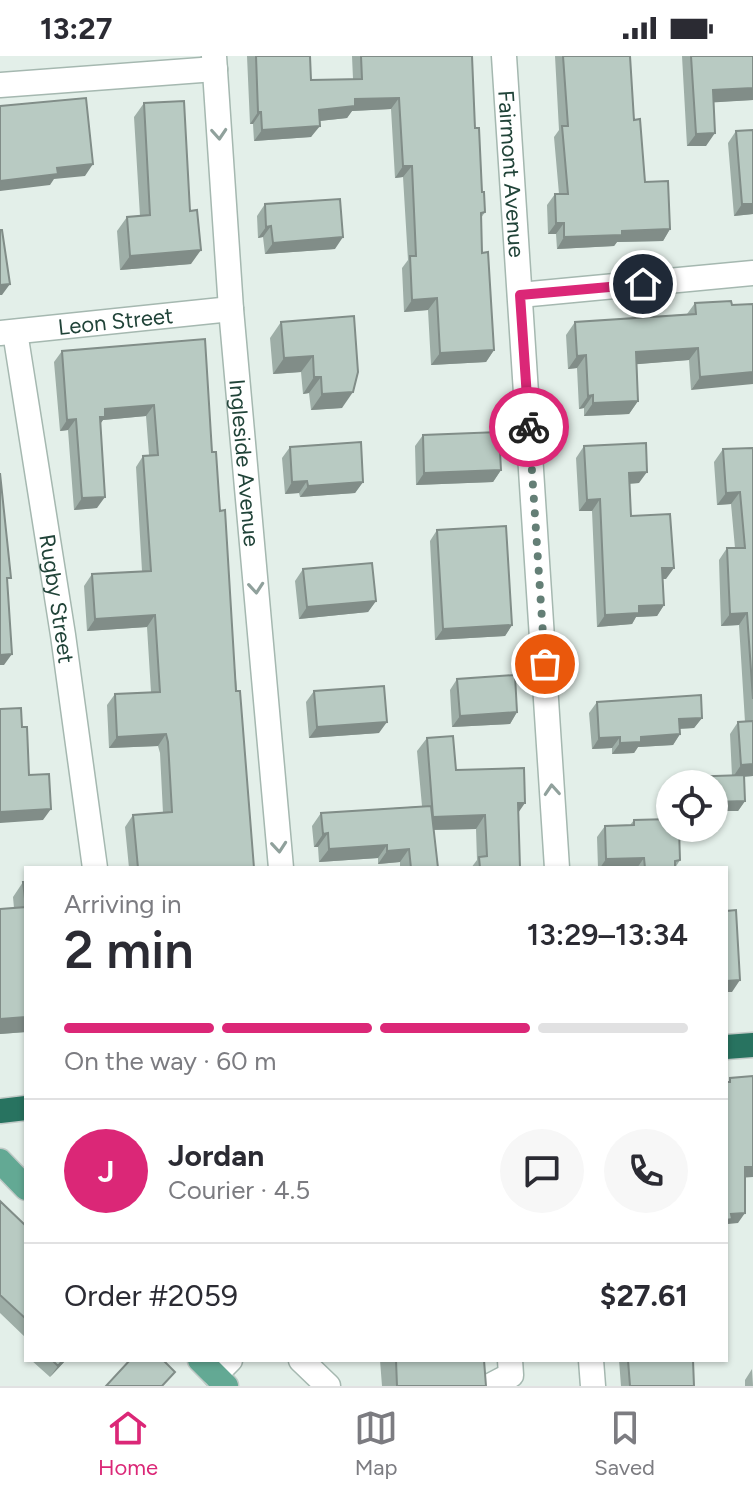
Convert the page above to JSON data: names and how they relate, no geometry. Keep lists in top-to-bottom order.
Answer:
{
  "streets": {
    "street": [
      "Fairmont Avenue",
      "Leon Street",
      "Ingleside Avenue",
      "Rugby Street"
    ]
  },
  "crossings": [
    ["Leon Street", "Ingleside Avenue"],
    ["Leon Street", "Rugby Street"]
  ],
  "one_way": ["Fairmont Avenue", "Ingleside Avenue"],
  "page": {
    "status": "13:27",
    "heading": ["2 min", "Arriving in", "13:29–13:34"],
    "panel": [
      "Jordan",
      "Courier · 4.5",
      "Order #2059",
      "$27.61"
    ],
    "bar": "On the way · 60 m",
    "round": "J",
    "tabs": ["Home", "Map", "Saved"]
  }
}
